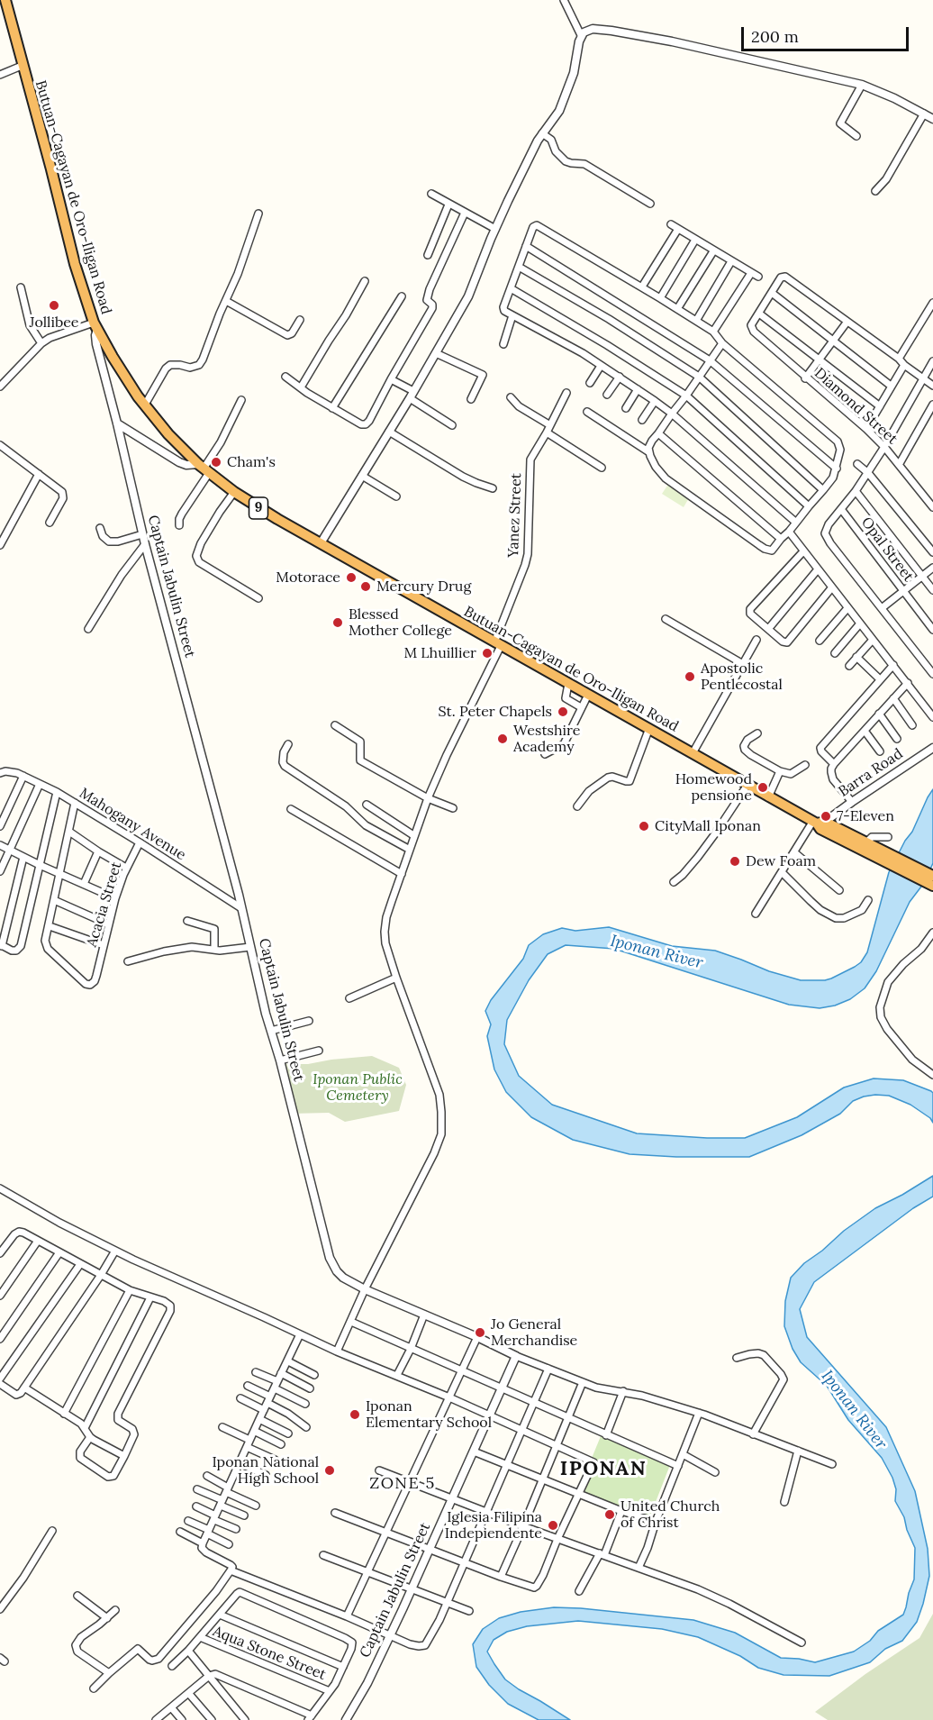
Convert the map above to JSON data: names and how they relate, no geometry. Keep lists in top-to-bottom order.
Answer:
{
  "streets": {
    "highway": ["Butuan-Cagayan de Oro-Iligan Road", "9"],
    "street": [
      "Diamond Street",
      "Yanez Street",
      "Opal Street",
      "Captain Jabulin Street",
      "Barra Road",
      "Mahogany Avenue",
      "Acacia Street",
      "Aqua Stone Street"
    ]
  },
  "crossings": [
    ["Butuan-Cagayan de Oro-Iligan Road", "9"],
    ["Butuan-Cagayan de Oro-Iligan Road", "Yanez Street"],
    ["Butuan-Cagayan de Oro-Iligan Road", "Captain Jabulin Street"],
    ["Butuan-Cagayan de Oro-Iligan Road", "Barra Road"],
    ["9", "Barra Road"],
    ["Yanez Street", "Captain Jabulin Street"],
    ["Captain Jabulin Street", "Mahogany Avenue"],
    ["Mahogany Avenue", "Acacia Street"]
  ],
  "districts": ["IPONAN", "ZONE 5"],
  "water": ["Iponan River"],
  "parks": ["Iponan Public Cemetery"],
  "places": [
    "Jollibee",
    "Cham's",
    "Motorace",
    "Mercury Drug",
    "Blessed Mother College",
    "M Lhuillier",
    "Apostolic Pentlecostal",
    "St. Peter Chapels",
    "Westshire Academy",
    "Homewood pensione",
    "7-Eleven",
    "CityMall Iponan",
    "Dew Foam",
    "Jo General Merchandise",
    "Iponan Elementary School",
    "Iponan National High School",
    "United Church of Christ",
    "Iglesia Filipina Indepiendente"
  ],
  "scale_bar": "200 m"
}
